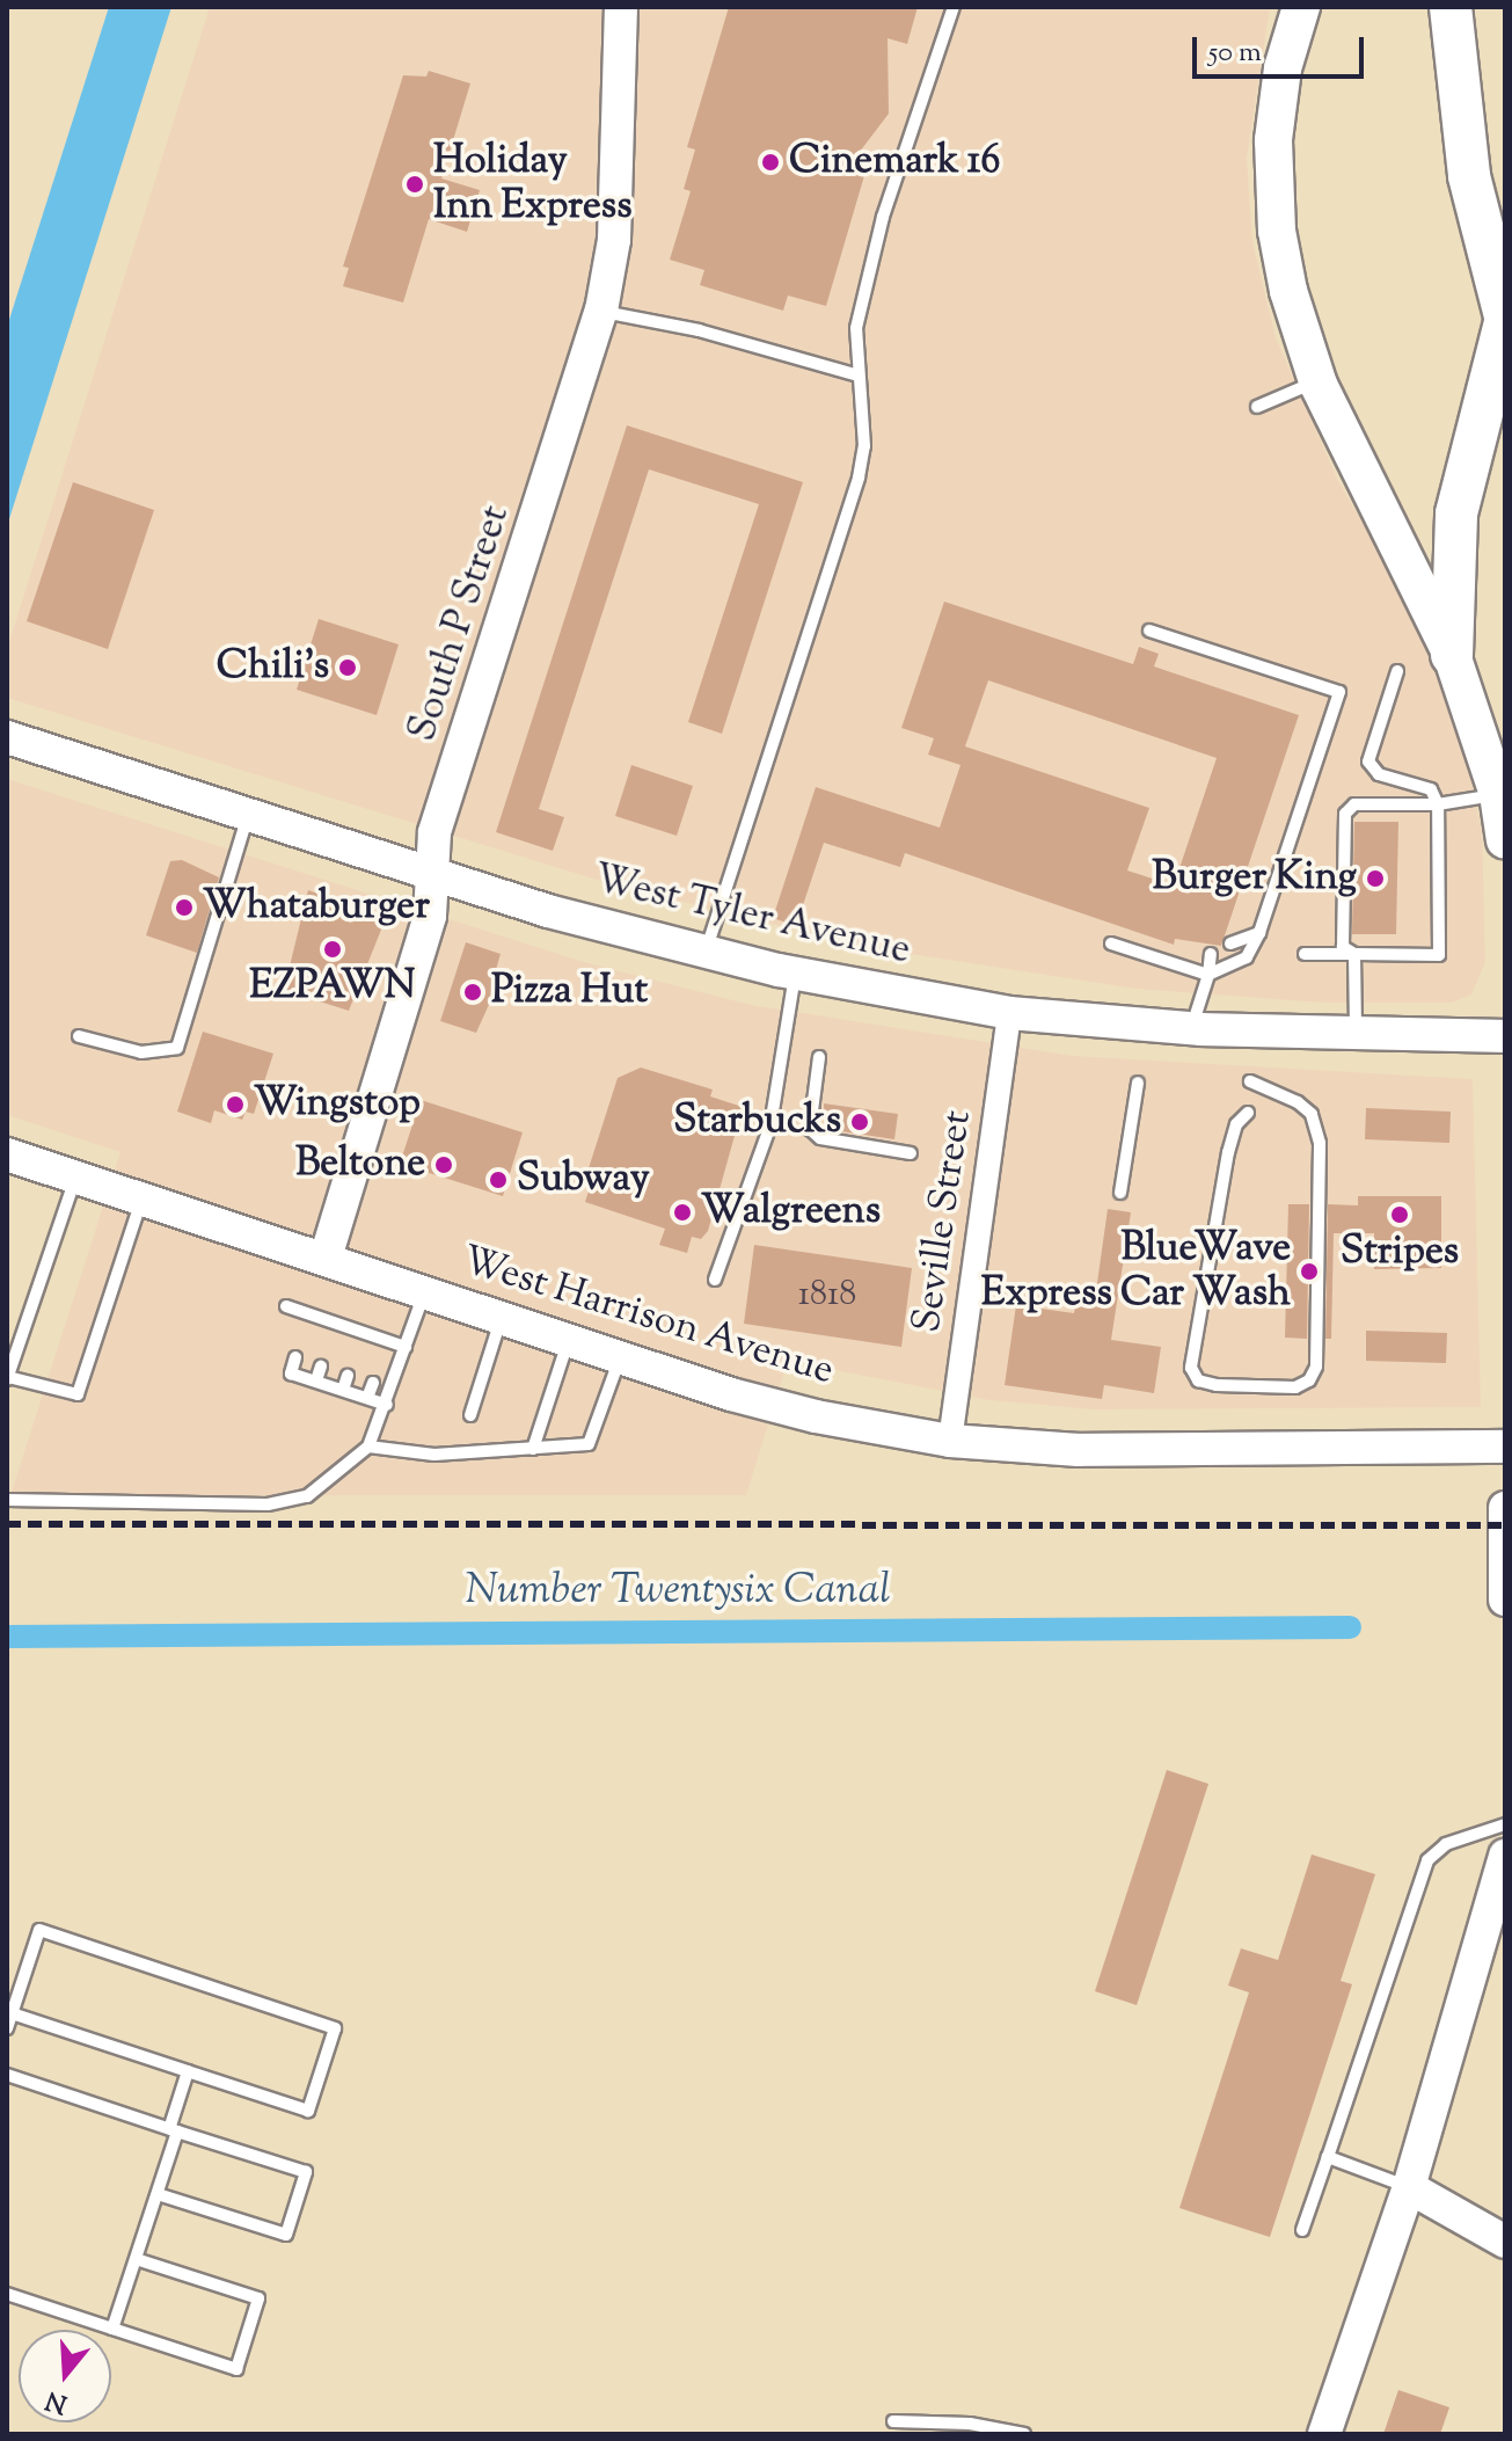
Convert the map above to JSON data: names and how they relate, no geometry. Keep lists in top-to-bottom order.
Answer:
{
  "streets": {
    "main road": ["South P Street", "West Tyler Avenue", "West Harrison Avenue"],
    "street": ["Seville Street"]
  },
  "crossings": [
    ["South P Street", "West Tyler Avenue"],
    ["South P Street", "West Harrison Avenue"],
    ["West Tyler Avenue", "Seville Street"],
    ["Seville Street", "West Harrison Avenue"]
  ],
  "water": ["Number Twentysix Canal"],
  "places": [
    "Cinemark 16",
    "Holiday Inn Express",
    "Chili's",
    "Burger King",
    "Whataburger",
    "EZPAWN",
    "Pizza Hut",
    "Wingstop",
    "Starbucks",
    "Beltone",
    "Subway",
    "Walgreens",
    "Stripes",
    "BlueWave Express Car Wash"
  ],
  "house_numbers": ["1818"],
  "scale_bar": "50 m",
  "north": "bottom"
}
